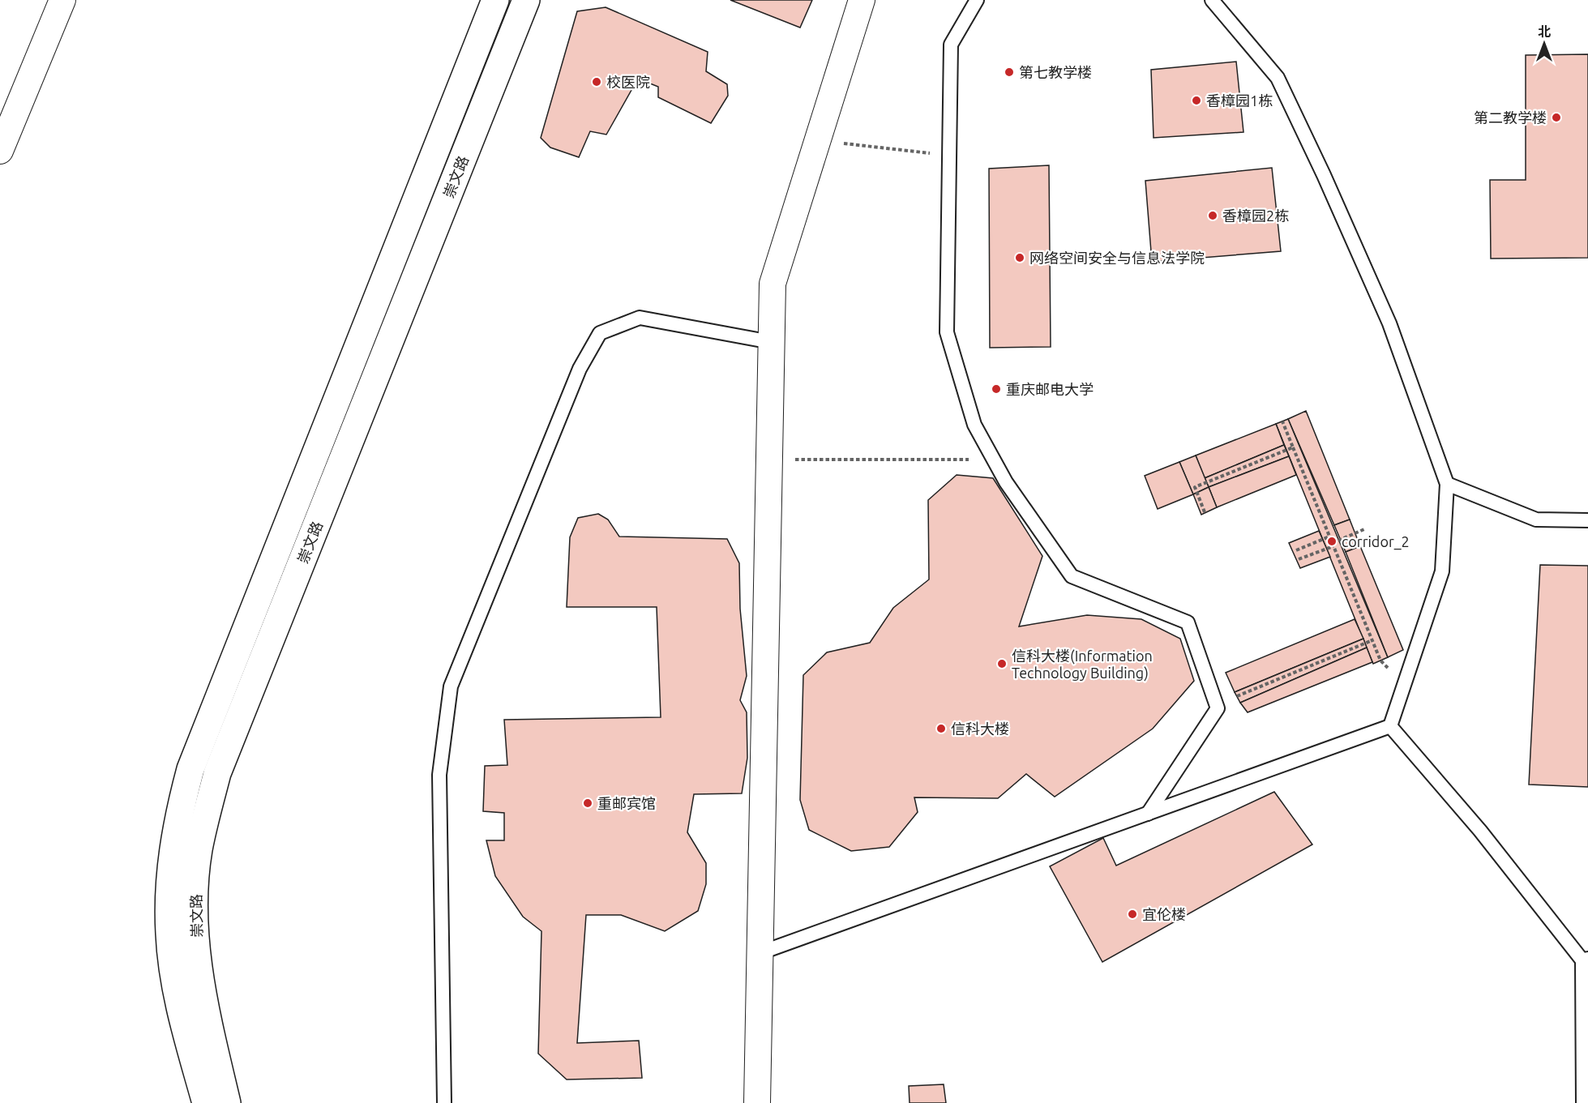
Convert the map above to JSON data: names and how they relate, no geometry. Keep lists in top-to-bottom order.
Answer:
{
  "streets": {
    "main road": ["崇文路"]
  },
  "places": [
    "第七教学楼",
    "校医院",
    "香樟园1栋",
    "第二教学楼",
    "香樟园2栋",
    "网络空间安全与信息法学院",
    "重庆邮电大学",
    "corridor_2",
    "信科大楼(Information Technology Building)",
    "信科大楼",
    "重邮宾馆",
    "宜伦楼"
  ],
  "north": "top"
}
